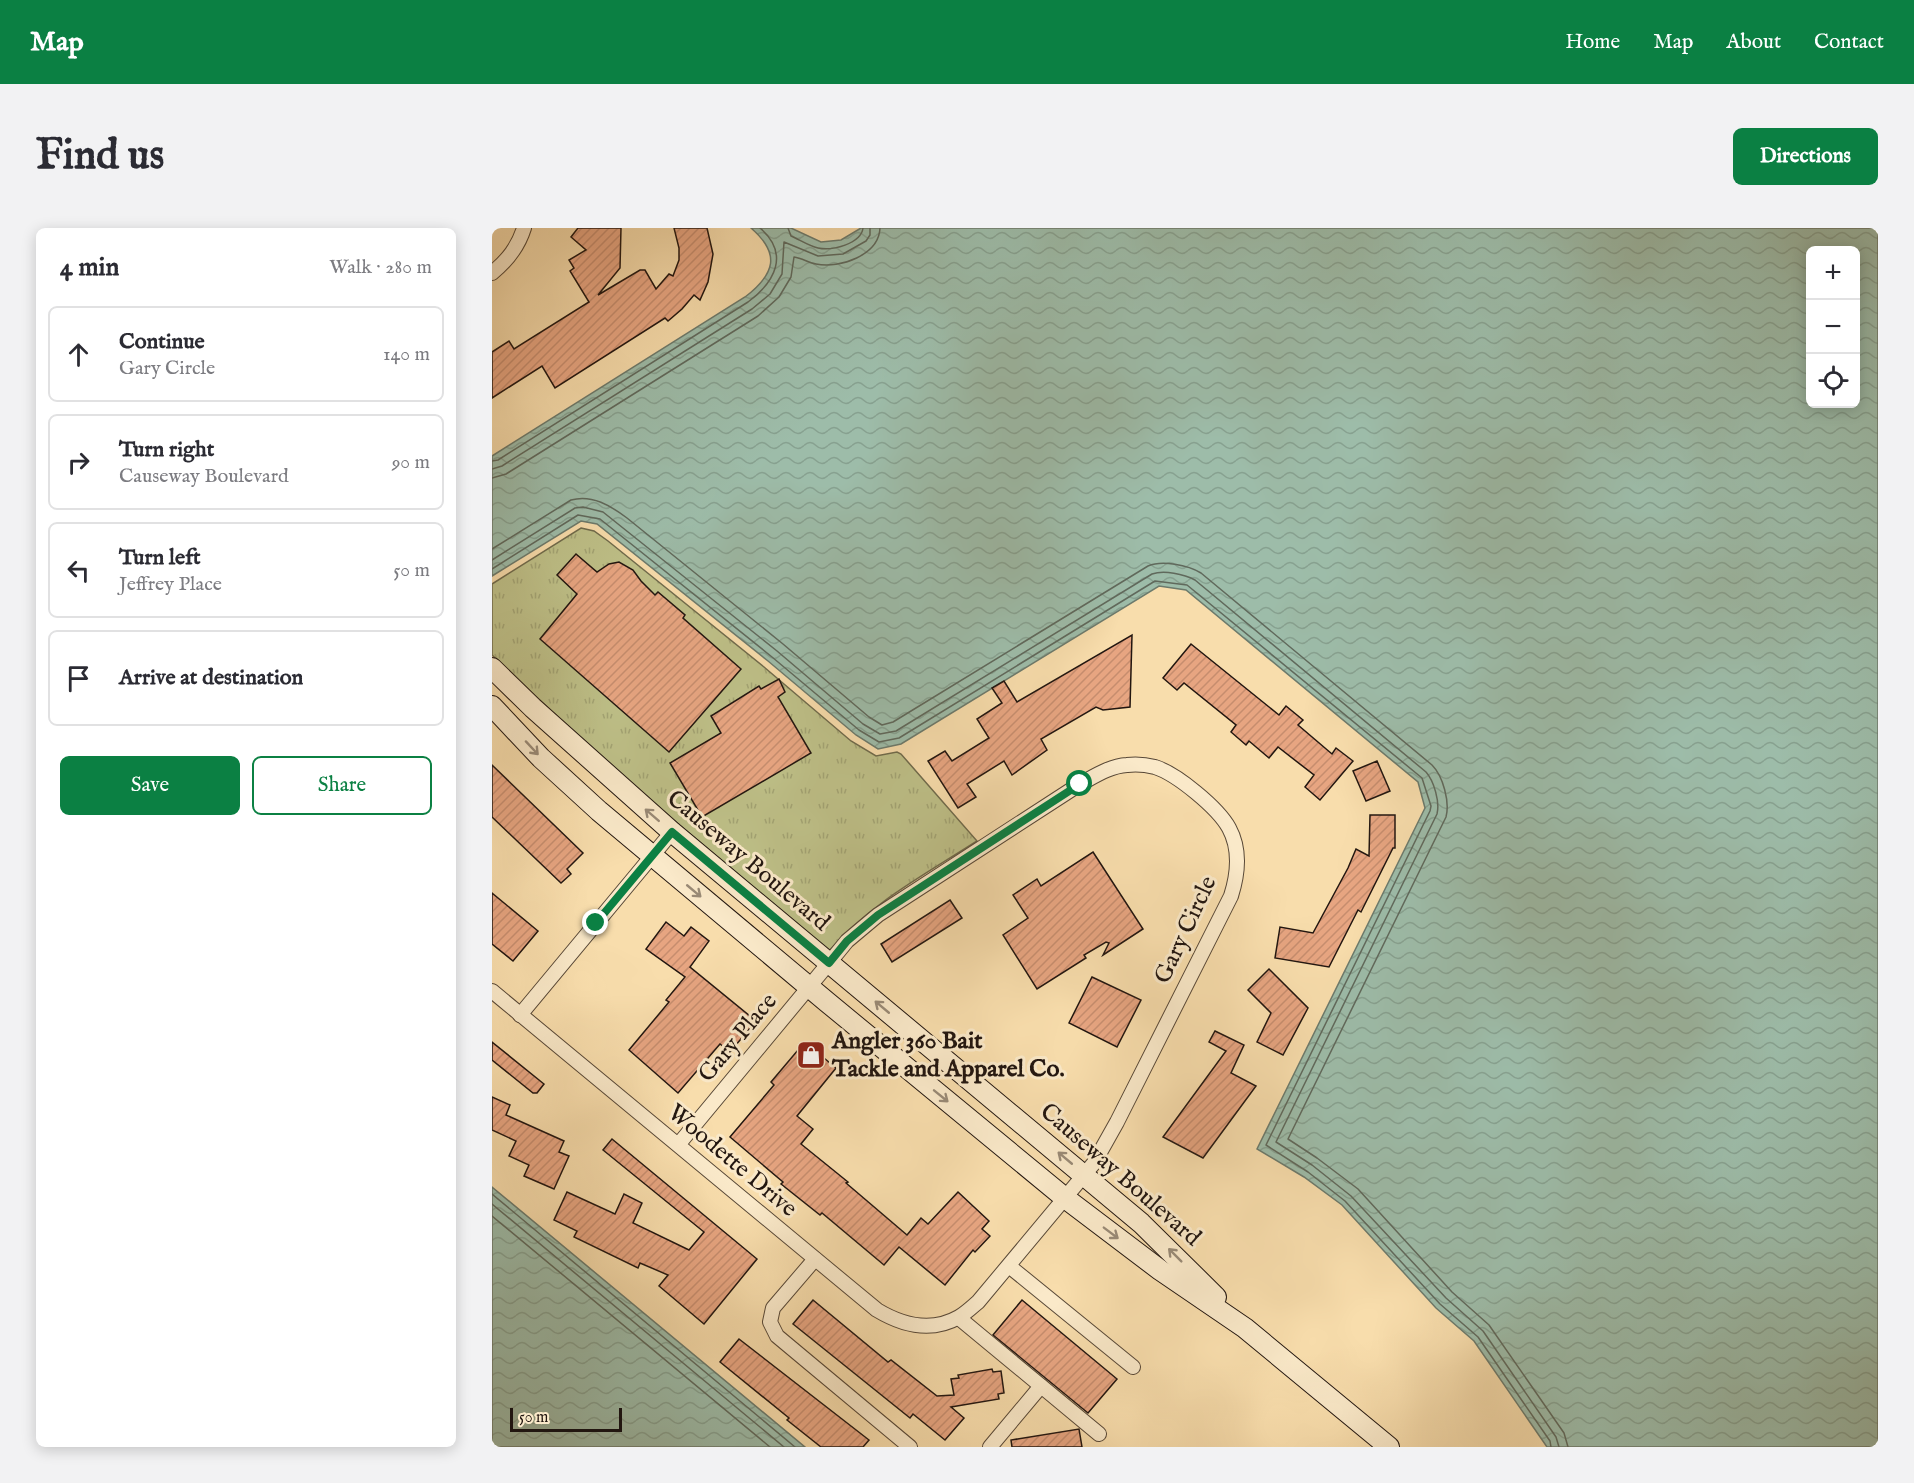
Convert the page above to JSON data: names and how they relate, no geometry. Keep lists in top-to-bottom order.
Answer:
{
  "streets": {
    "street": [
      "Causeway Boulevard",
      "Gary Circle",
      "Gary Place",
      "Woodette Drive"
    ]
  },
  "crossings": [
    ["Causeway Boulevard", "Gary Circle"],
    ["Causeway Boulevard", "Gary Place"],
    ["Gary Circle", "Gary Place"],
    ["Gary Circle", "Woodette Drive"],
    ["Gary Place", "Woodette Drive"]
  ],
  "places": {
    "shop": ["Angler 360 Bait Tackle and Apparel Co."]
  },
  "scale_bar": "50 m",
  "page": {
    "header": "Map",
    "nav": [
      "Home",
      "Map",
      "About",
      "Contact"
    ],
    "buttons": [
      "Directions",
      ["Save", "Share"]
    ],
    "title": "Find us",
    "heading": ["4 min", "Walk · 280 m"],
    "map_buttons": ["+", "−"],
    "list": [
      ["Continue", "Gary Circle", "140 m"],
      ["Turn right", "Causeway Boulevard", "90 m"],
      ["Turn left", "Jeffrey Place", "50 m"],
      "Arrive at destination"
    ],
    "scale": "50 m"
  }
}
